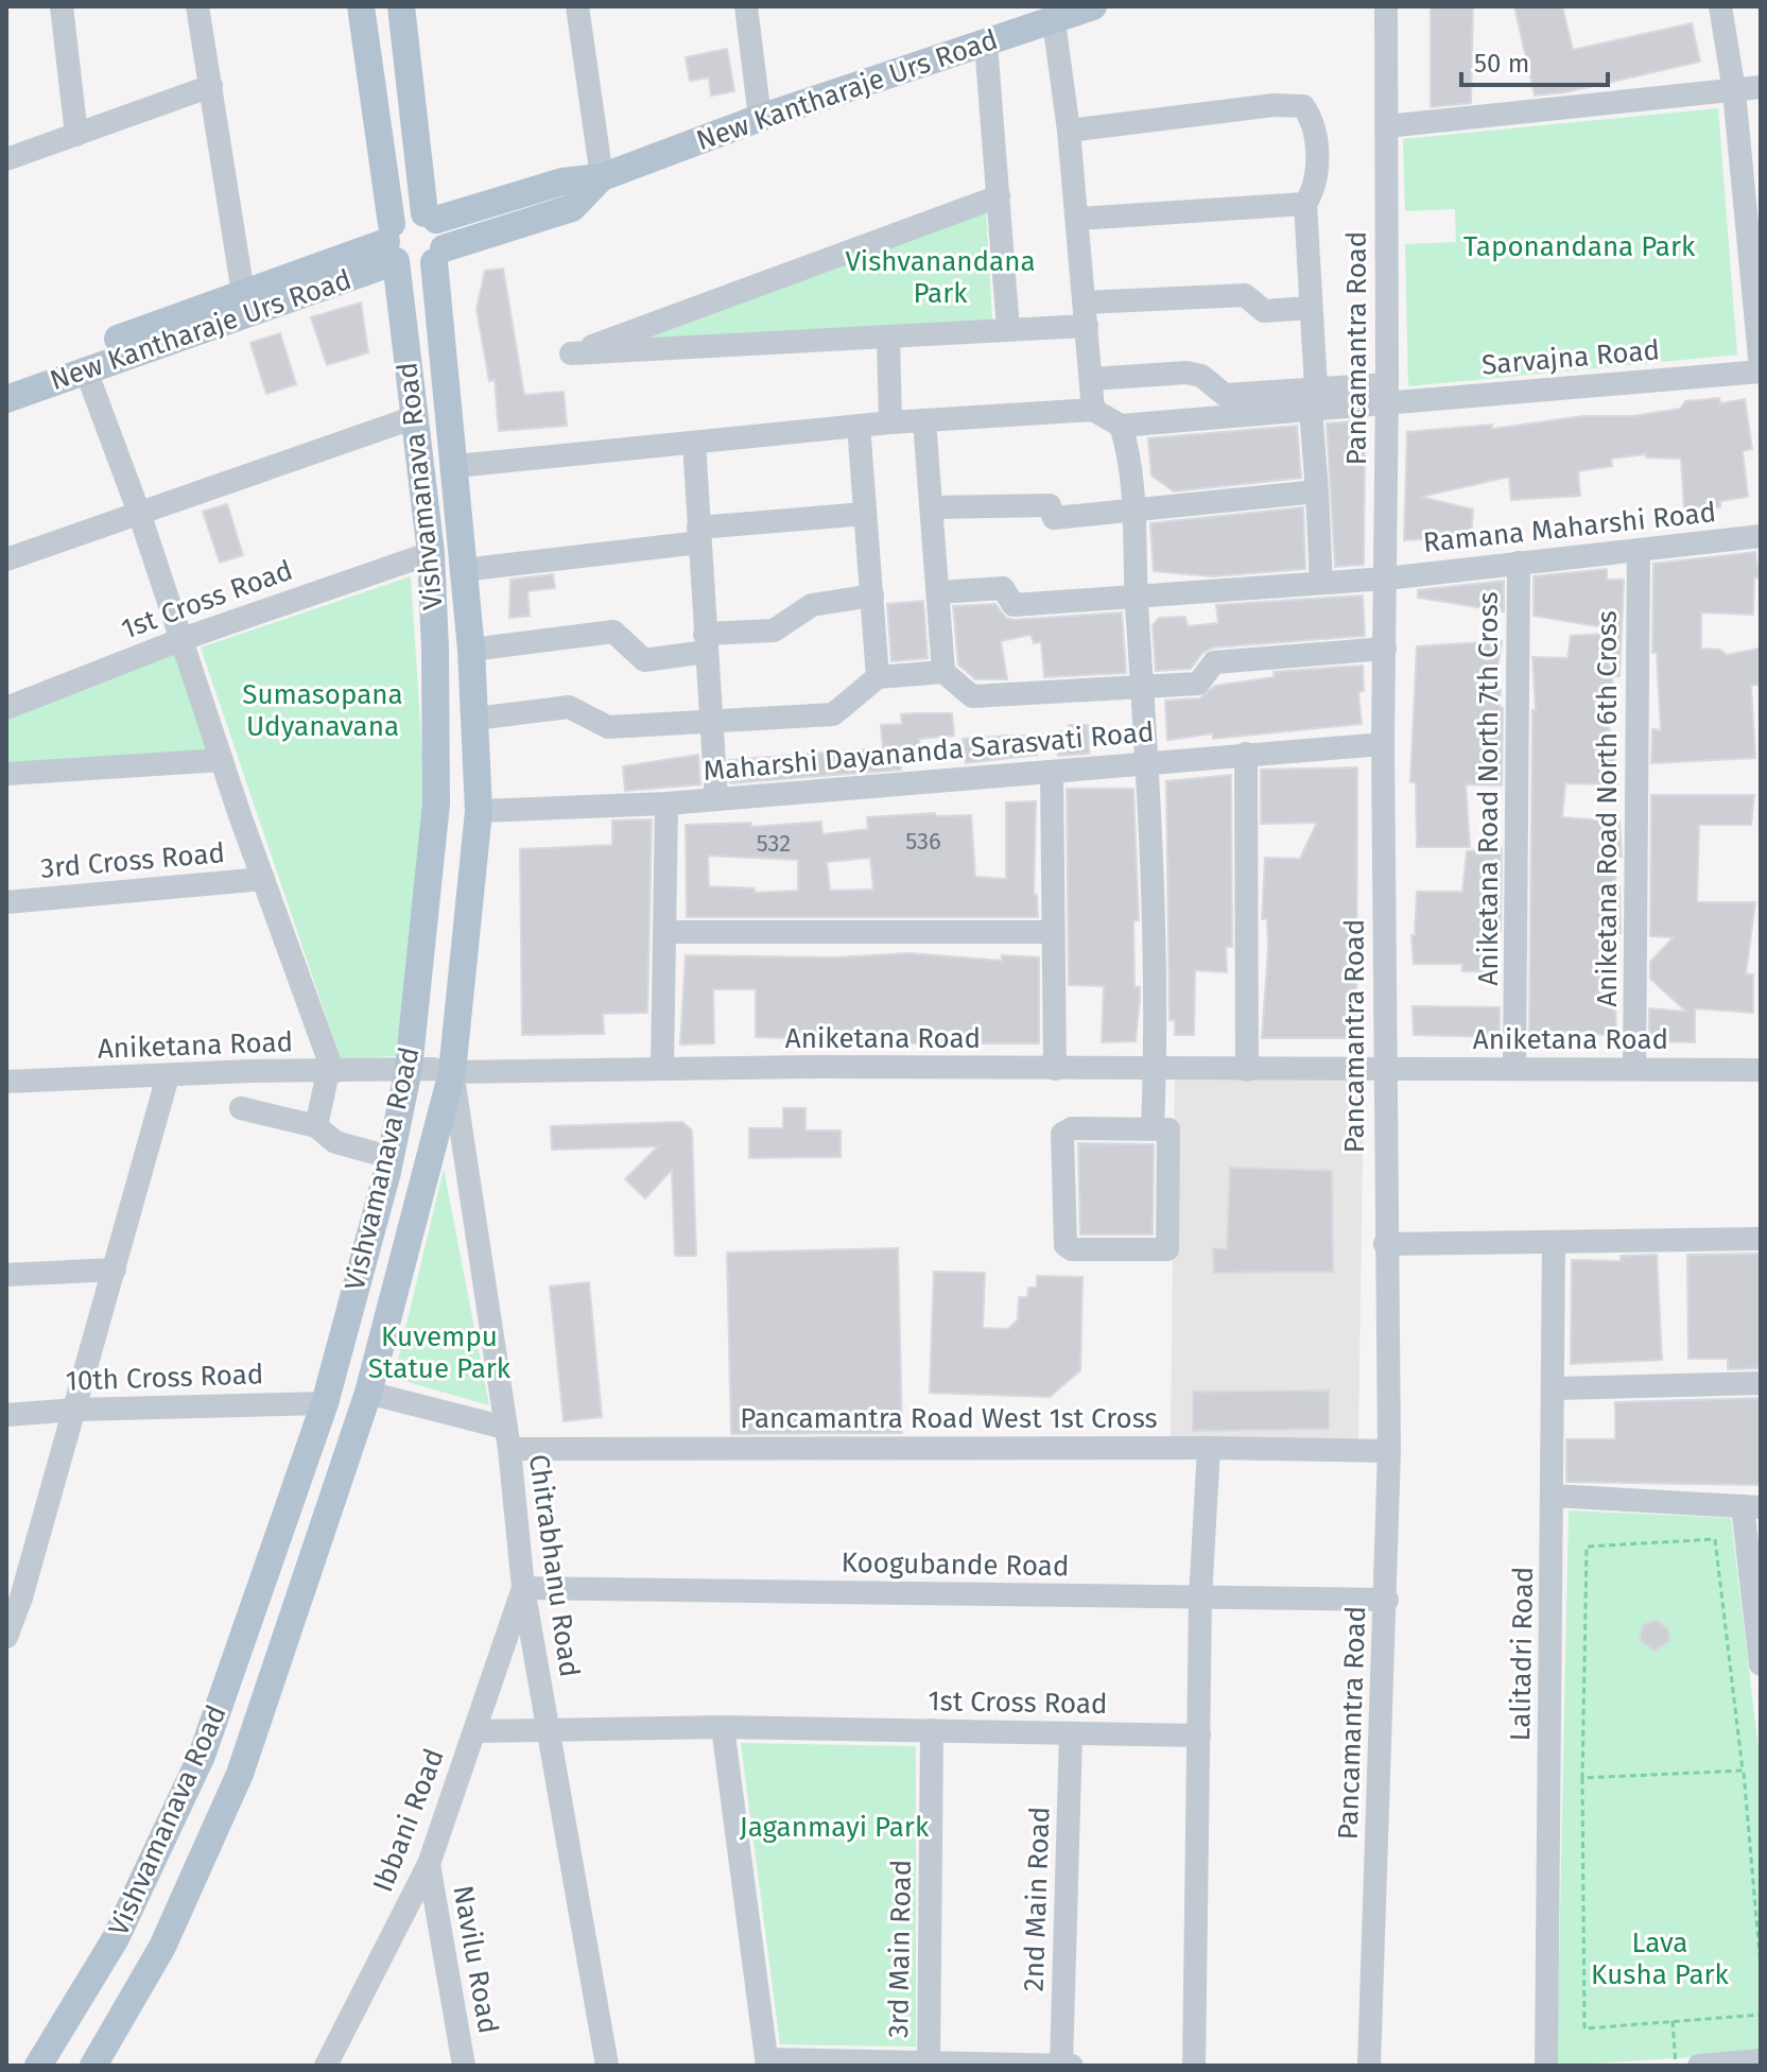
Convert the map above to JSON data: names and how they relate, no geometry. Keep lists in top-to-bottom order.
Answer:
{
  "streets": {
    "main road": ["New Kantharaje Urs Road", "Vishvamanava Road"],
    "street": [
      "Pancamantra Road",
      "Sarvajna Road",
      "Ramana Maharshi Road",
      "1st Cross Road",
      "Maharshi Dayananda Sarasvati Road",
      "Aniketana Road North 7th Cross",
      "Aniketana Road North 6th Cross",
      "3rd Cross Road",
      "Aniketana Road",
      "10th Cross Road",
      "Pancamantra Road West 1st Cross",
      "Koogubande Road",
      "Chitrabhanu Road",
      "Lalitadri Road",
      "Ibbani Road",
      "2nd Main Road",
      "3rd Main Road",
      "Navilu Road"
    ]
  },
  "crossings": [
    ["New Kantharaje Urs Road", "Vishvamanava Road"],
    ["Pancamantra Road", "Sarvajna Road"],
    ["Pancamantra Road", "Ramana Maharshi Road"],
    ["Pancamantra Road", "Maharshi Dayananda Sarasvati Road"],
    ["Pancamantra Road", "Aniketana Road"],
    ["Pancamantra Road", "Pancamantra Road West 1st Cross"],
    ["Pancamantra Road", "Koogubande Road"],
    ["Vishvamanava Road", "1st Cross Road"],
    ["Vishvamanava Road", "Maharshi Dayananda Sarasvati Road"],
    ["Vishvamanava Road", "Aniketana Road"],
    ["Vishvamanava Road", "10th Cross Road"],
    ["Vishvamanava Road", "Pancamantra Road West 1st Cross"],
    ["Vishvamanava Road", "Chitrabhanu Road"],
    ["Ramana Maharshi Road", "Aniketana Road North 7th Cross"],
    ["Ramana Maharshi Road", "Aniketana Road North 6th Cross"],
    ["1st Cross Road", "Chitrabhanu Road"],
    ["1st Cross Road", "Ibbani Road"],
    ["1st Cross Road", "2nd Main Road"],
    ["1st Cross Road", "3rd Main Road"],
    ["Aniketana Road North 7th Cross", "Aniketana Road"],
    ["Aniketana Road North 6th Cross", "Aniketana Road"],
    ["Aniketana Road", "Chitrabhanu Road"],
    ["Pancamantra Road West 1st Cross", "Chitrabhanu Road"],
    ["Koogubande Road", "Chitrabhanu Road"],
    ["Koogubande Road", "Ibbani Road"],
    ["Chitrabhanu Road", "Ibbani Road"],
    ["Ibbani Road", "Navilu Road"]
  ],
  "parks": [
    "Taponandana Park",
    "Vishvanandana Park",
    "Sumasopana Udyanavana",
    "Kuvempu Statue Park",
    "Jaganmayi Park",
    "Lava Kusha Park"
  ],
  "house_numbers": ["536", "532"],
  "scale_bar": "50 m"
}
